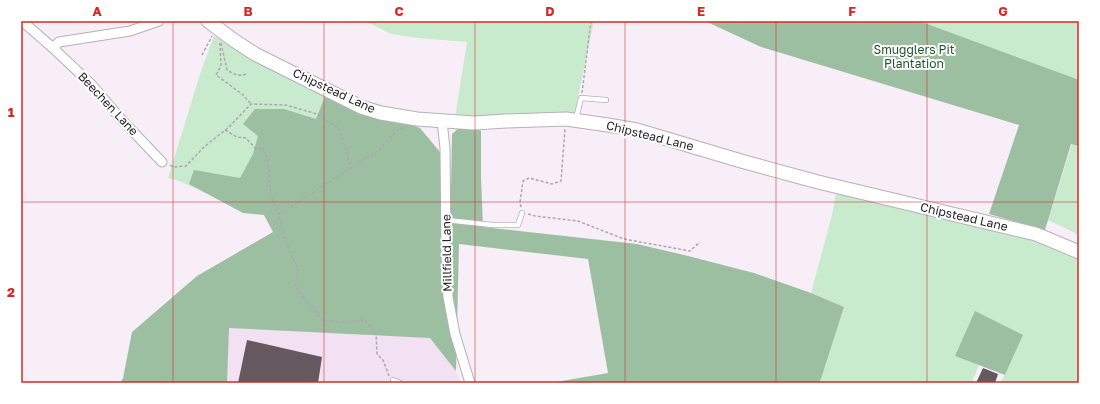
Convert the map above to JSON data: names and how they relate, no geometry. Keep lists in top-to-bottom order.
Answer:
{
  "streets": {
    "street": ["Chipstead Lane", "Beechen Lane", "Millfield Lane"]
  },
  "crossings": [
    ["Chipstead Lane", "Millfield Lane"]
  ],
  "parks": ["Smugglers Pit Plantation"],
  "grid": {
    "columns": [
      "A",
      "B",
      "C",
      "D",
      "E",
      "F",
      "G"
    ],
    "rows": ["1", "2"]
  }
}
